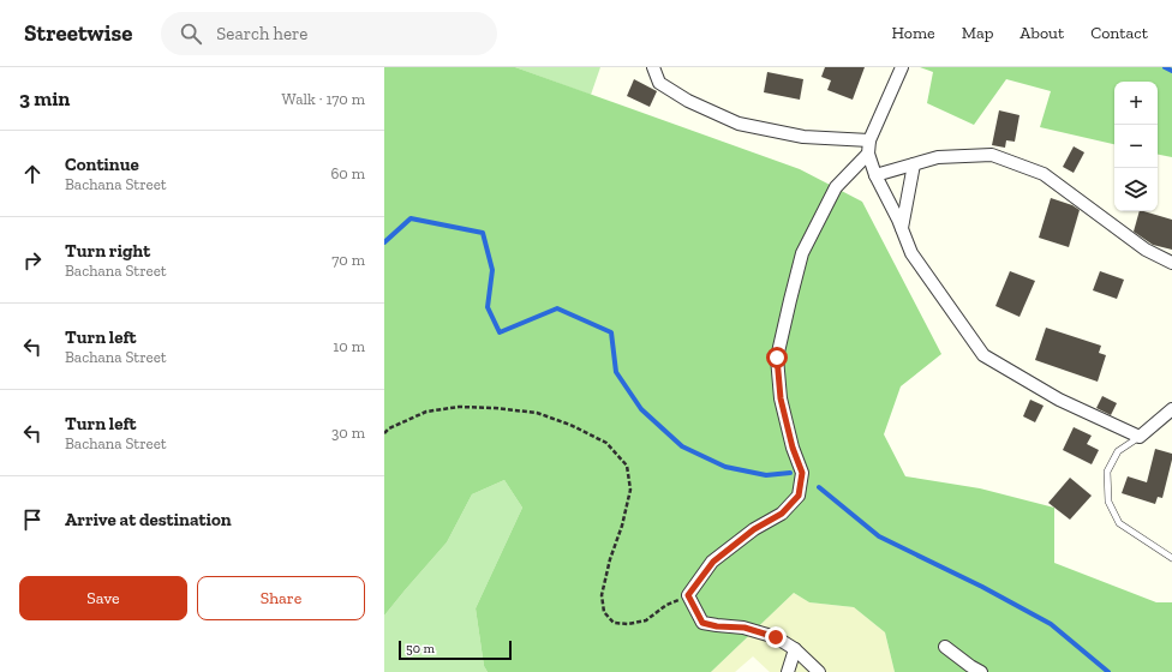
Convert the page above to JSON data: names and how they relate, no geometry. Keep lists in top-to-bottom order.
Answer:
{
  "scale_bar": "50 m",
  "page": {
    "header": "Streetwise",
    "search": "Search here",
    "nav": [
      "Home",
      "Map",
      "About",
      "Contact"
    ],
    "heading": ["3 min", "Walk · 170 m"],
    "map_buttons": ["+", "−"],
    "list": [
      ["Continue", "Bachana Street", "60 m"],
      ["Turn right", "Bachana Street", "70 m"],
      ["Turn left", "Bachana Street", "10 m"],
      ["Turn left", "Bachana Street", "30 m"],
      "Arrive at destination"
    ],
    "buttons": ["Save", "Share"],
    "scale": "50 m"
  }
}
